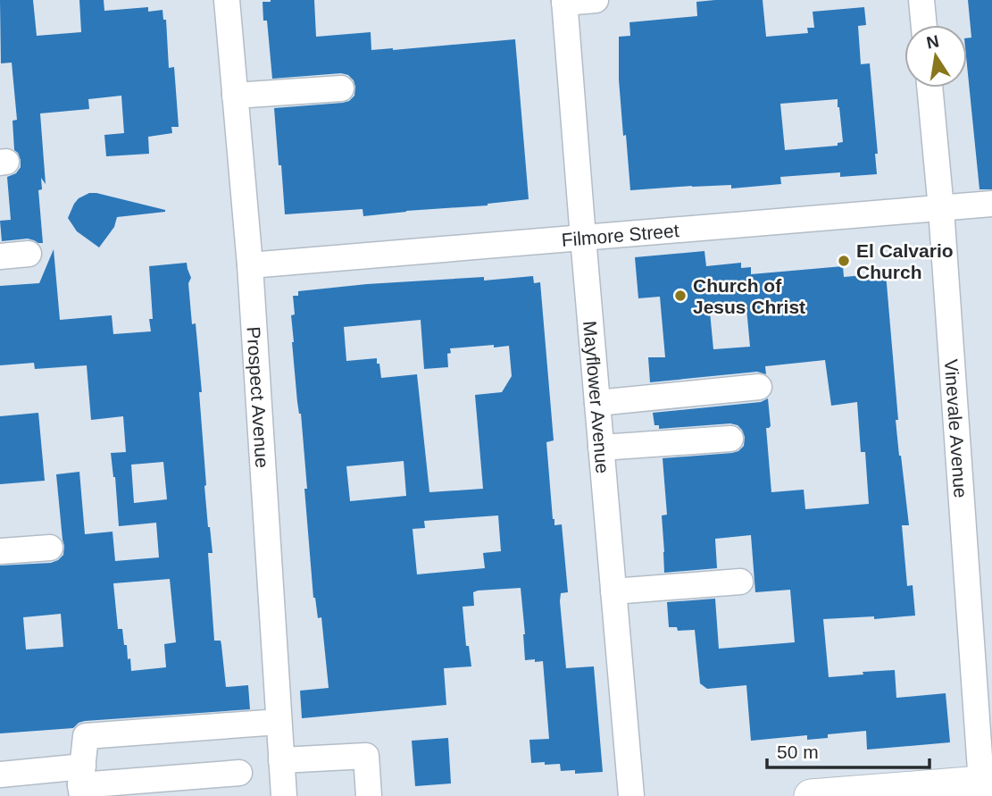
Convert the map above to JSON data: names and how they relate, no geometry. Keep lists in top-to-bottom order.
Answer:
{
  "streets": {
    "street": [
      "Filmore Street",
      "Prospect Avenue",
      "Mayflower Avenue",
      "Vinevale Avenue"
    ]
  },
  "crossings": [
    ["Filmore Street", "Prospect Avenue"],
    ["Filmore Street", "Mayflower Avenue"],
    ["Filmore Street", "Vinevale Avenue"]
  ],
  "places": ["El Calvario Church", "Church of Jesus Christ"],
  "scale_bar": "50 m",
  "north": "top"
}
